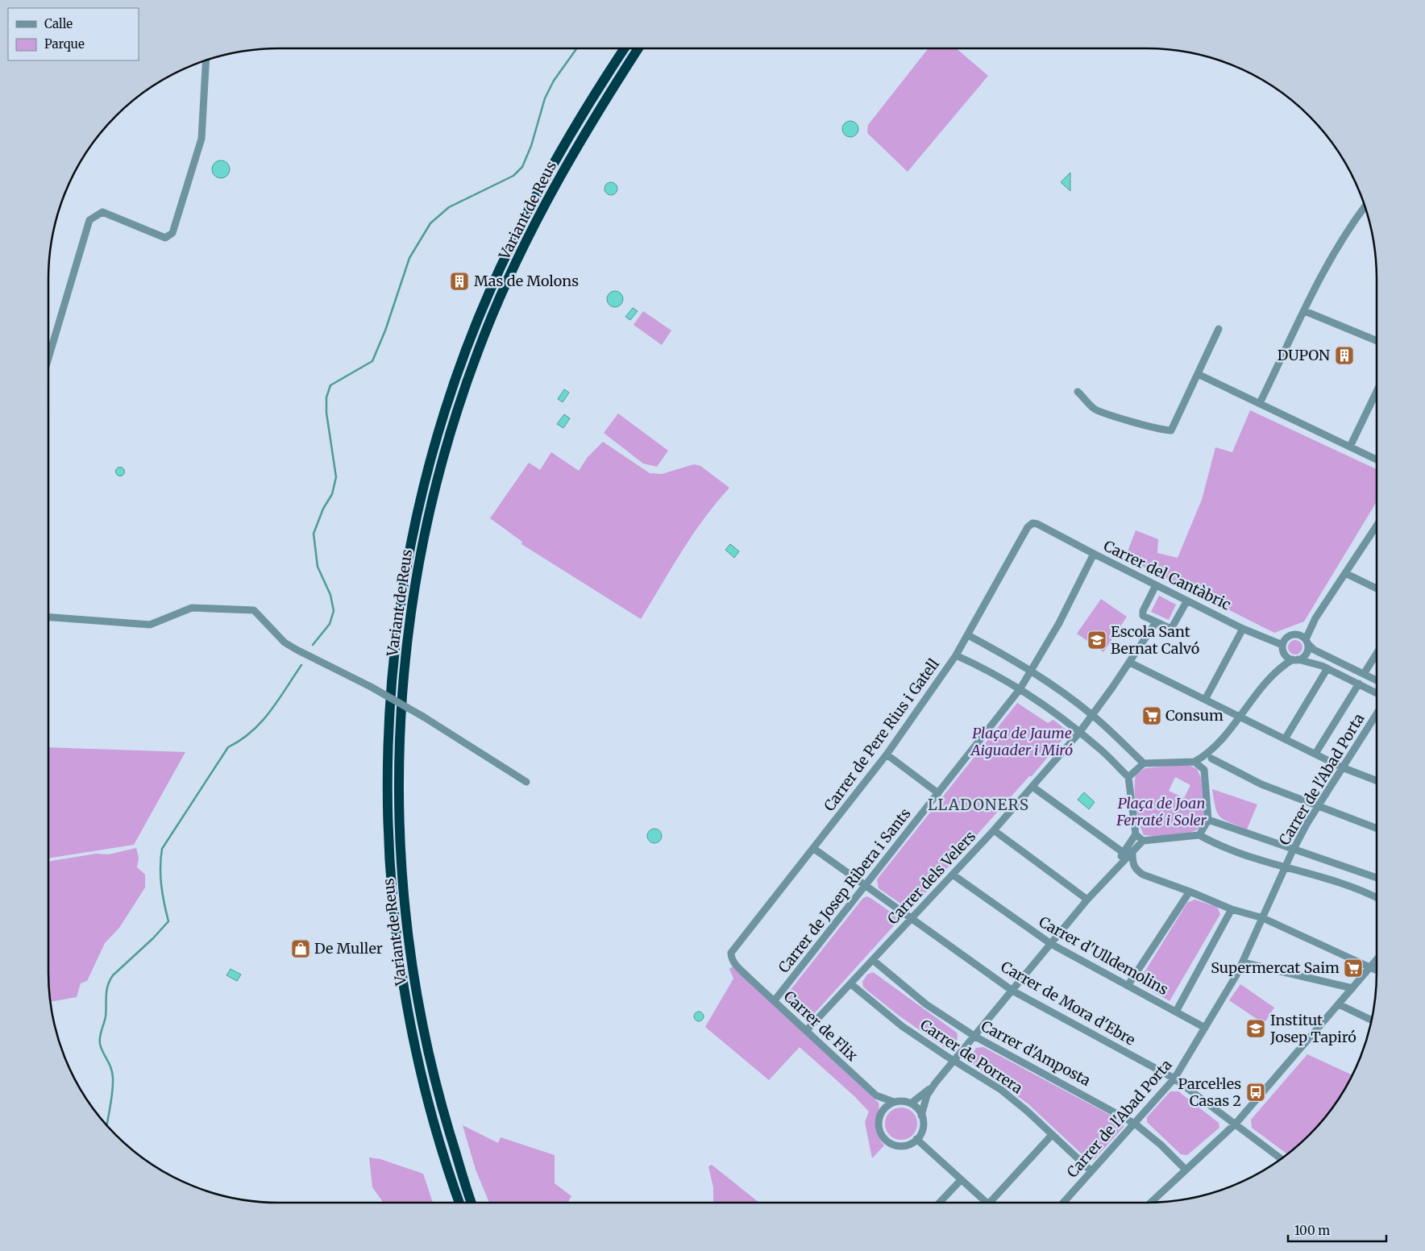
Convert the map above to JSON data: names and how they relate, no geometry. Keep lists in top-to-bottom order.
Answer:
{
  "streets": {
    "highway": ["Variant de Reus"],
    "street": [
      "Carrer del Cantàbric",
      "Carrer de Pere Rius i Gatell",
      "Carrer de l'Abad Porta",
      "Carrer dels Velers",
      "Carrer de Josep Ribera i Sants",
      "Carrer d'Ulldemolins",
      "Carrer de Mora d'Ebre",
      "Carrer de Flix",
      "Carrer d'Amposta",
      "Carrer de Porrera"
    ]
  },
  "crossings": [
    ["Carrer del Cantàbric", "Carrer de Pere Rius i Gatell"],
    ["Carrer del Cantàbric", "Carrer de Josep Ribera i Sants"],
    ["Carrer de Pere Rius i Gatell", "Carrer de Mora d'Ebre"],
    ["Carrer de Pere Rius i Gatell", "Carrer de Flix"],
    ["Carrer de l'Abad Porta", "Carrer d'Ulldemolins"],
    ["Carrer de l'Abad Porta", "Carrer de Mora d'Ebre"],
    ["Carrer de l'Abad Porta", "Carrer d'Amposta"],
    ["Carrer de l'Abad Porta", "Carrer de Porrera"],
    ["Carrer dels Velers", "Carrer d'Ulldemolins"],
    ["Carrer dels Velers", "Carrer de Mora d'Ebre"],
    ["Carrer dels Velers", "Carrer de Flix"],
    ["Carrer dels Velers", "Carrer d'Amposta"],
    ["Carrer dels Velers", "Carrer de Porrera"],
    ["Carrer de Josep Ribera i Sants", "Carrer de Mora d'Ebre"],
    ["Carrer de Josep Ribera i Sants", "Carrer de Flix"]
  ],
  "districts": ["LLADONERS"],
  "parks": ["Plaça de Jaume Aiguader i Miró", "Plaça de Joan Ferraté i Soler"],
  "places": {
    "building": ["Mas de Molons", "DUPON"],
    "school or university": ["Escola Sant Bernat Calvó", "Institut Josep Tapiró"],
    "supermarket": ["Consum", "Supermercat Saim"],
    "shop": ["De Muller"],
    "bus stop": ["Parcel·les Casas 2"]
  },
  "legend": ["Calle", "Parque"],
  "scale_bar": "100 m"
}
